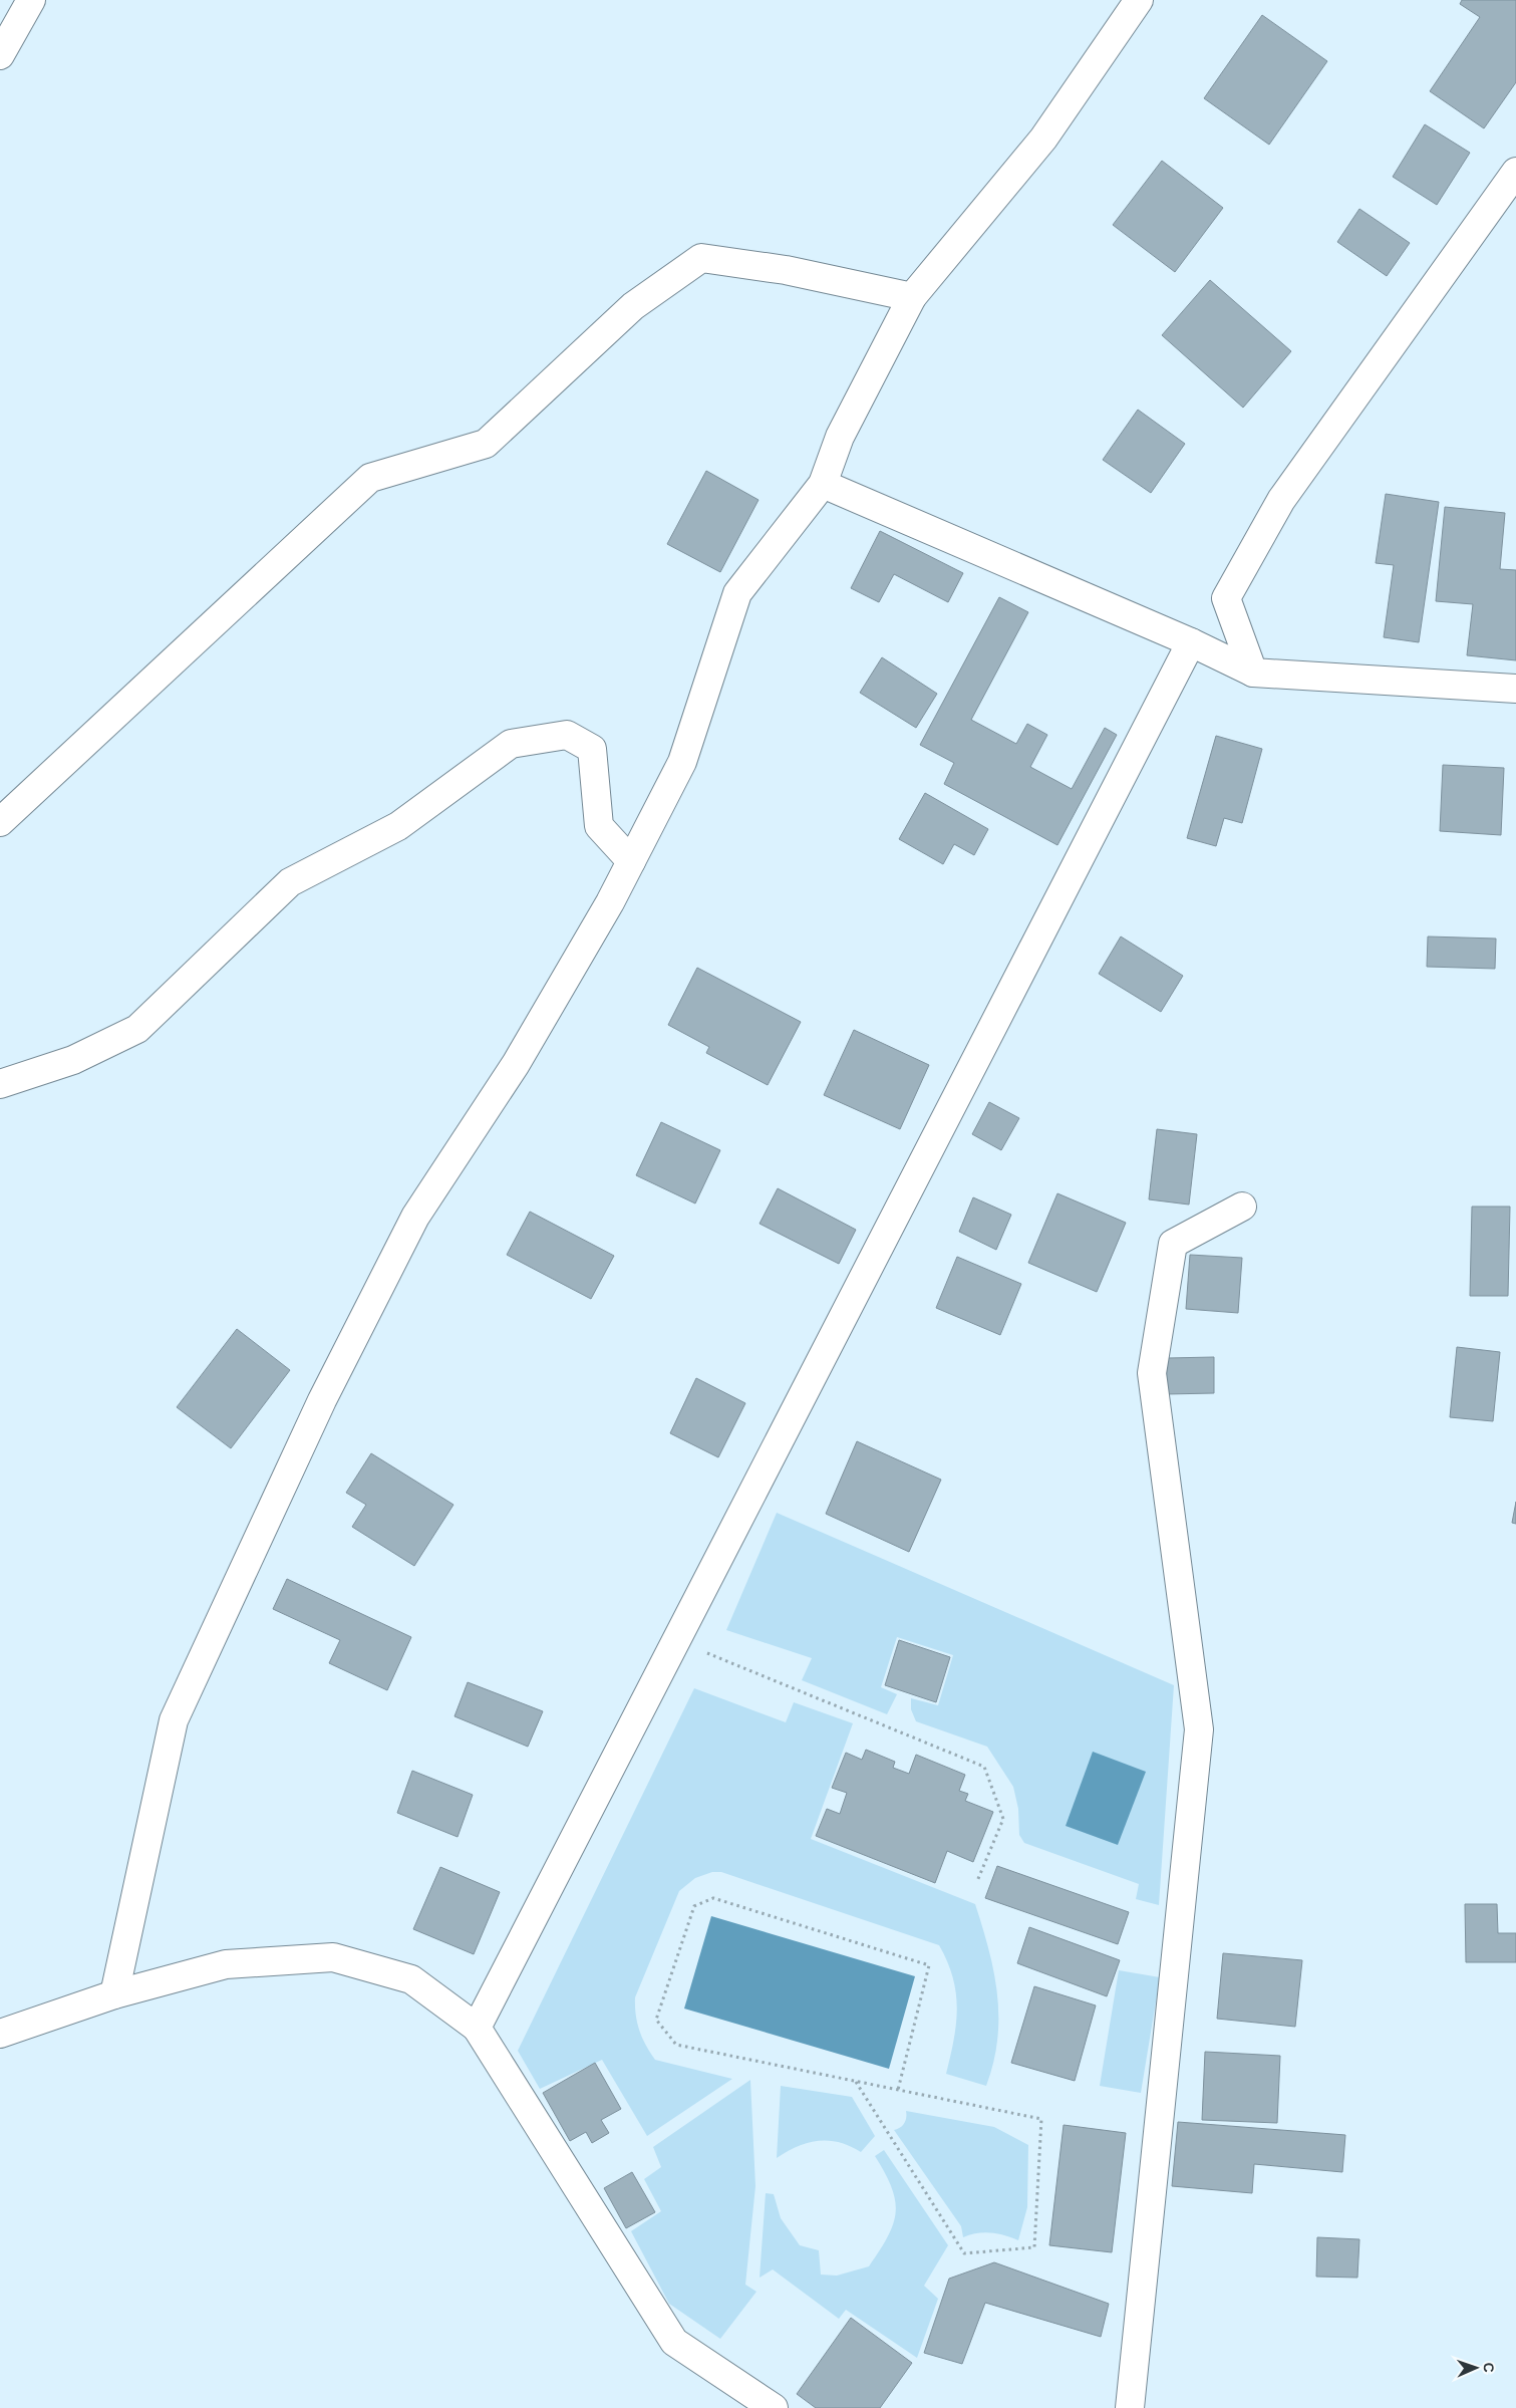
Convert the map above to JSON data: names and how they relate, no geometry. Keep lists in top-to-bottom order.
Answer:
{
  "north": "right"
}
